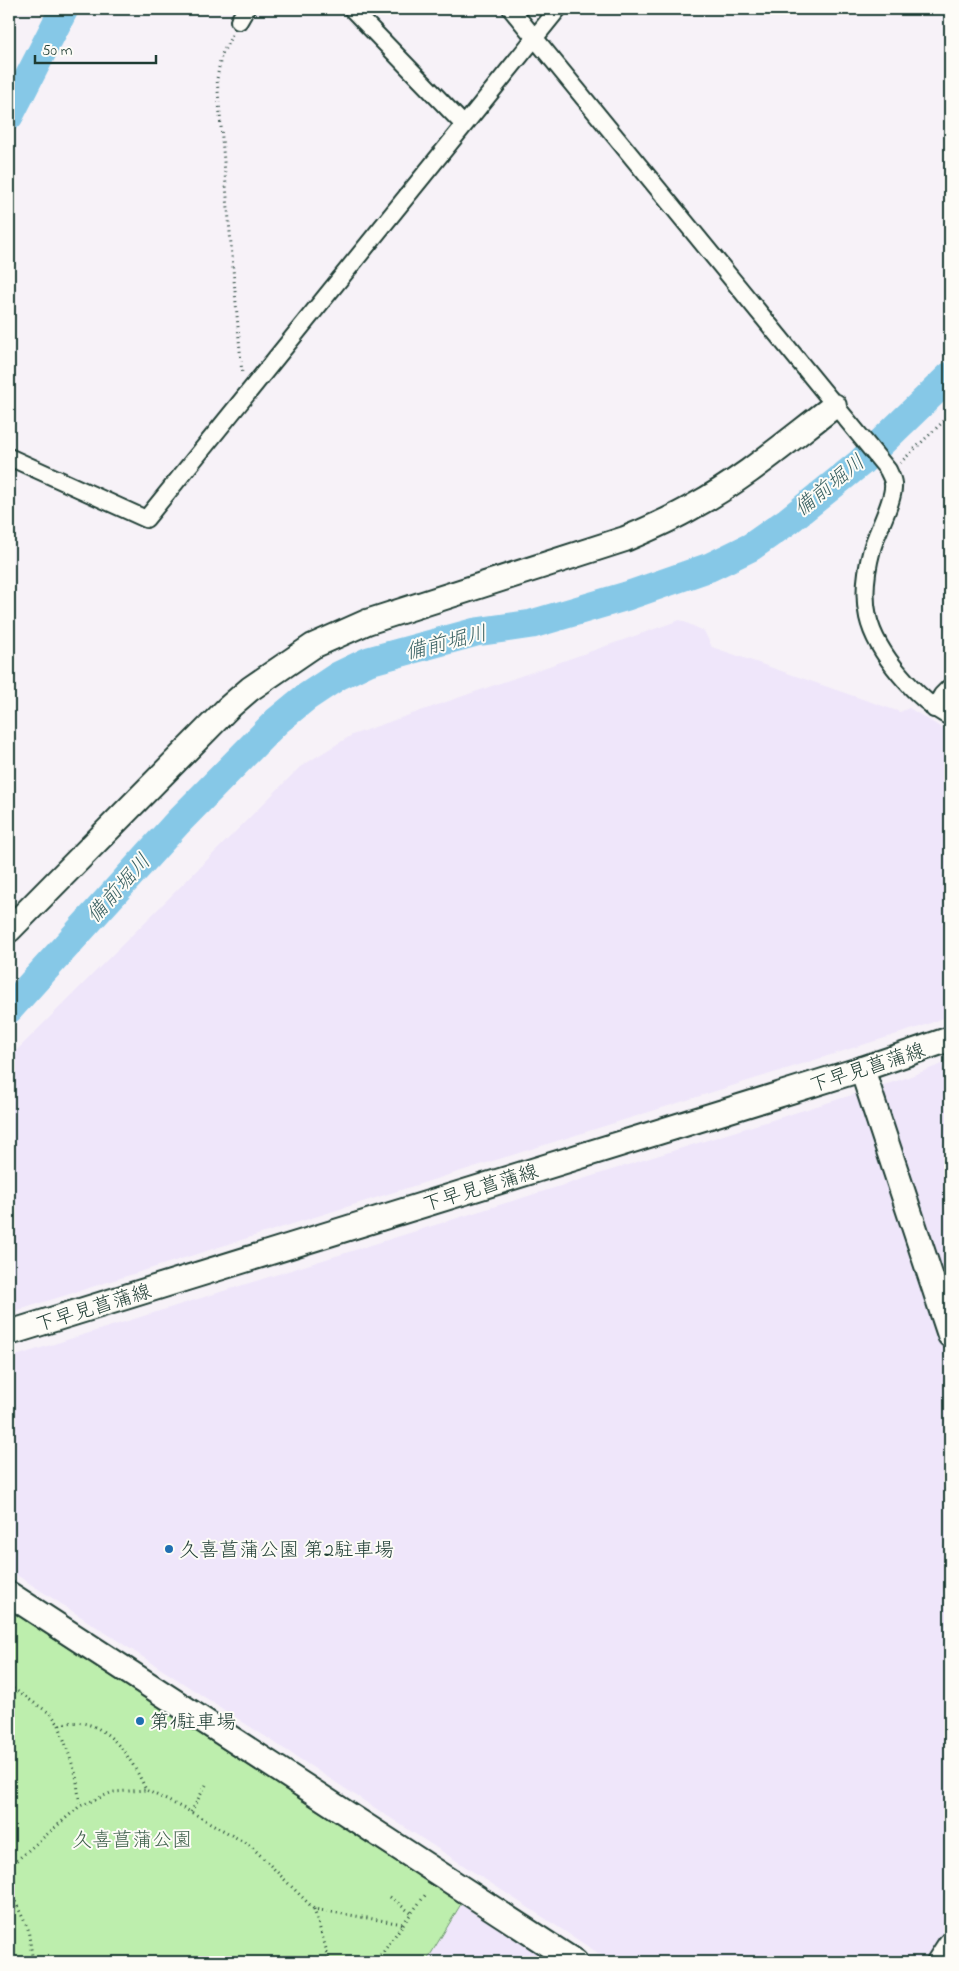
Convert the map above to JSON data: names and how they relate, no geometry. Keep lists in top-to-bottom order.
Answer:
{
  "streets": {
    "street": ["下早見菖蒲線"]
  },
  "water": ["備前堀川"],
  "parks": ["久喜菖蒲公園"],
  "places": ["久喜菖蒲公園 第2駐車場", "第1駐車場"],
  "scale_bar": "50 m"
}
